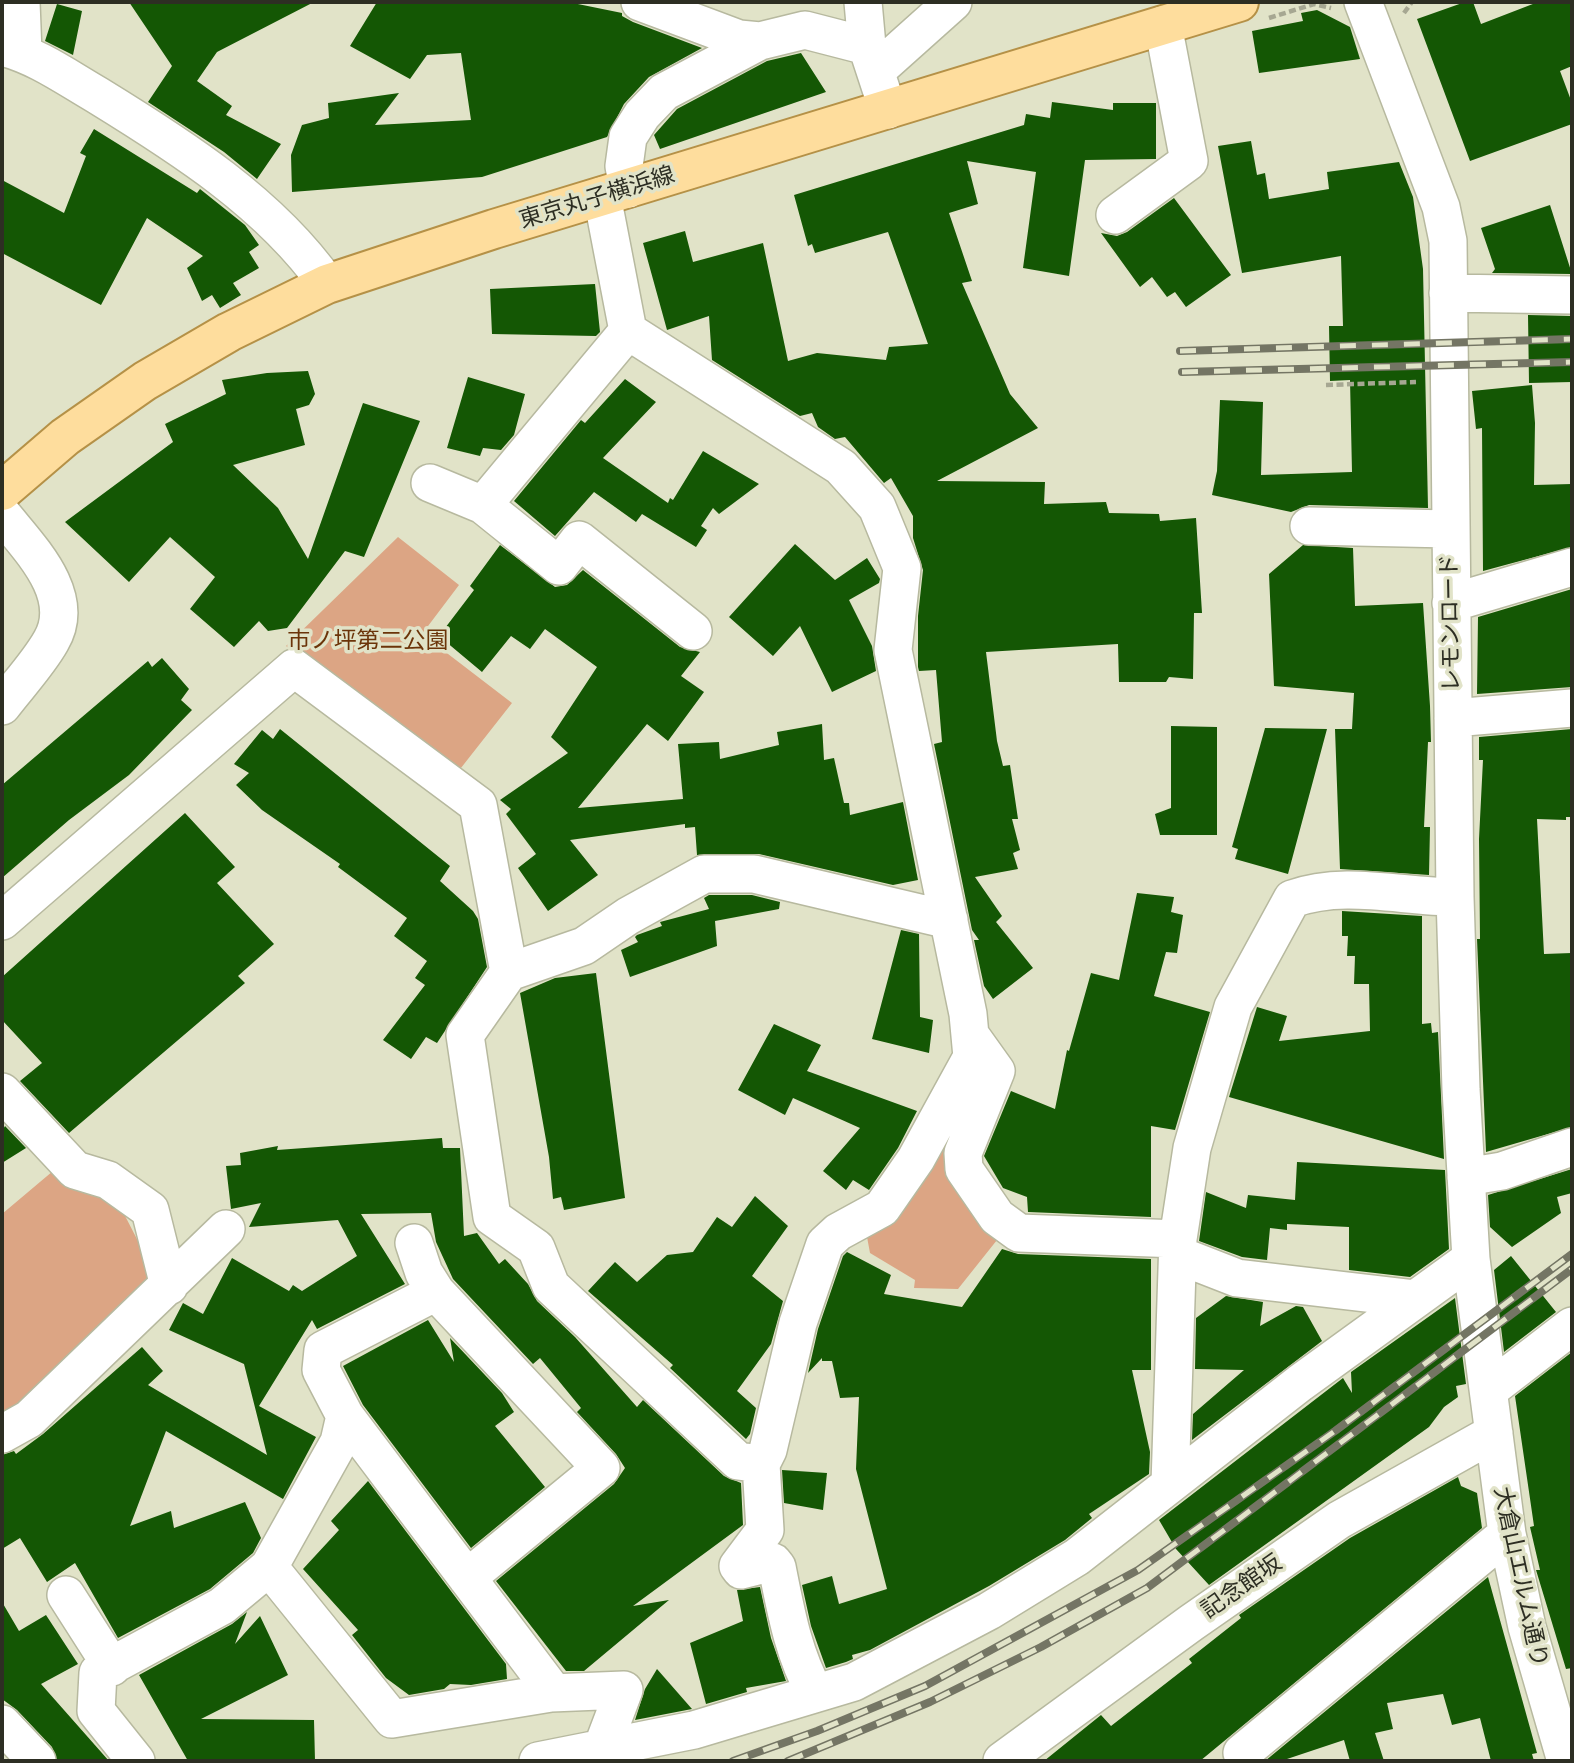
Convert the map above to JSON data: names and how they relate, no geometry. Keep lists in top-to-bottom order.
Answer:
{
  "streets": {
    "main road": ["東京丸子横浜線"],
    "street": ["レモンロード", "大倉山エルム通り", "記念館坂"]
  },
  "crossings": [
    ["レモンロード", "大倉山エルム通り"],
    ["大倉山エルム通り", "記念館坂"]
  ],
  "parks": ["市ノ坪第二公園"]
}
